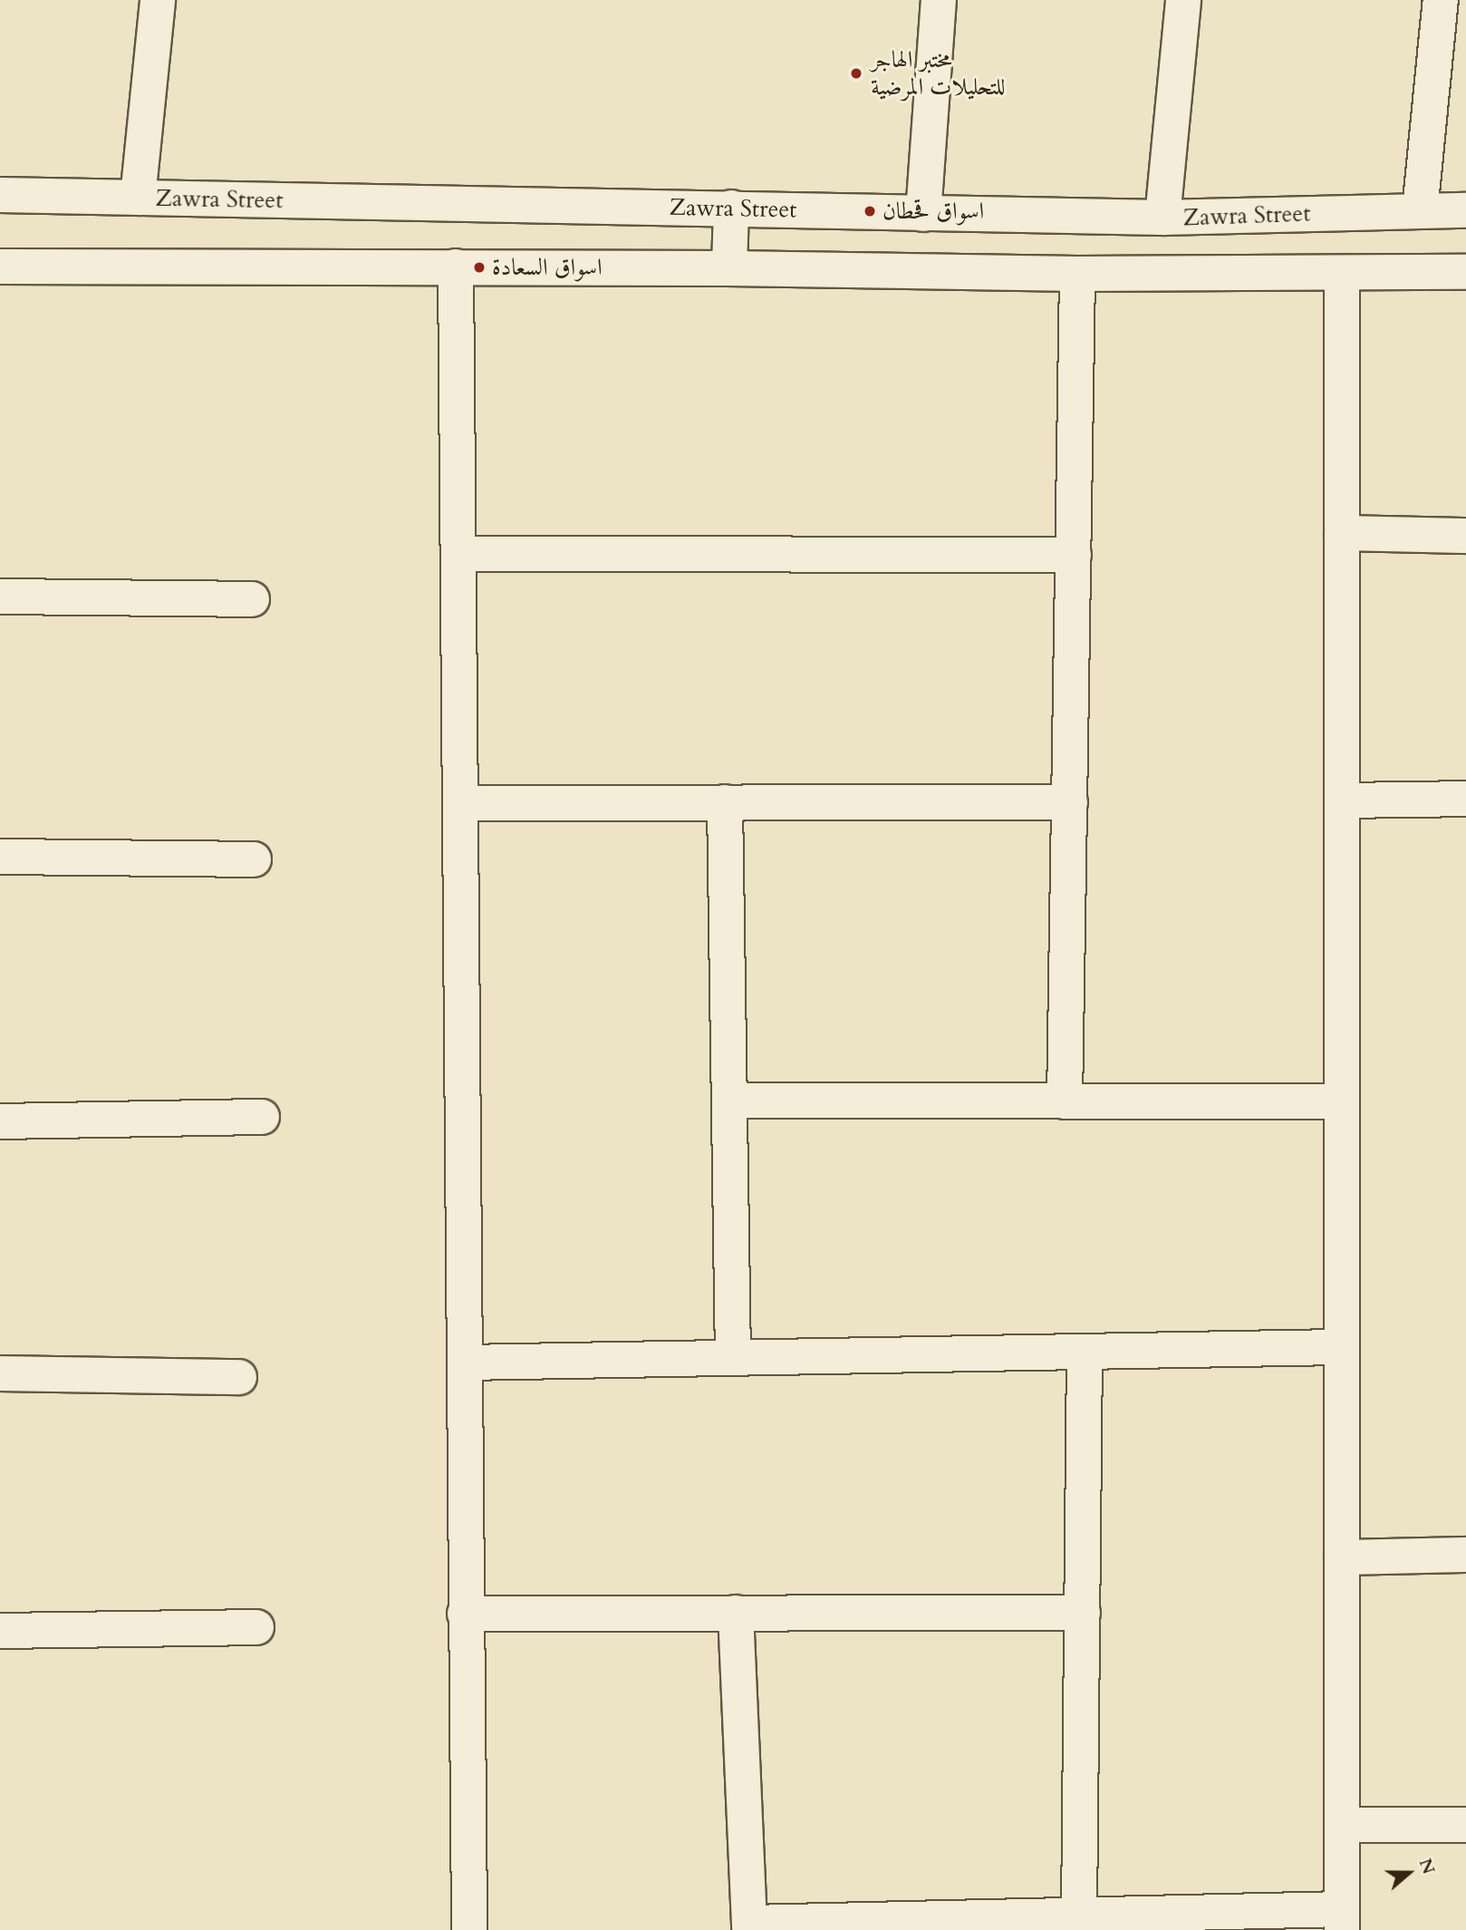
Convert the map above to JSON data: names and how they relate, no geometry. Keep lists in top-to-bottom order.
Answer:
{
  "streets": {
    "street": ["Zawra Street"]
  },
  "places": ["مختبر الهاجر للتحليلات المرضية", "اسواق قحطان", "اسواق السعادة"],
  "north": "right"
}
